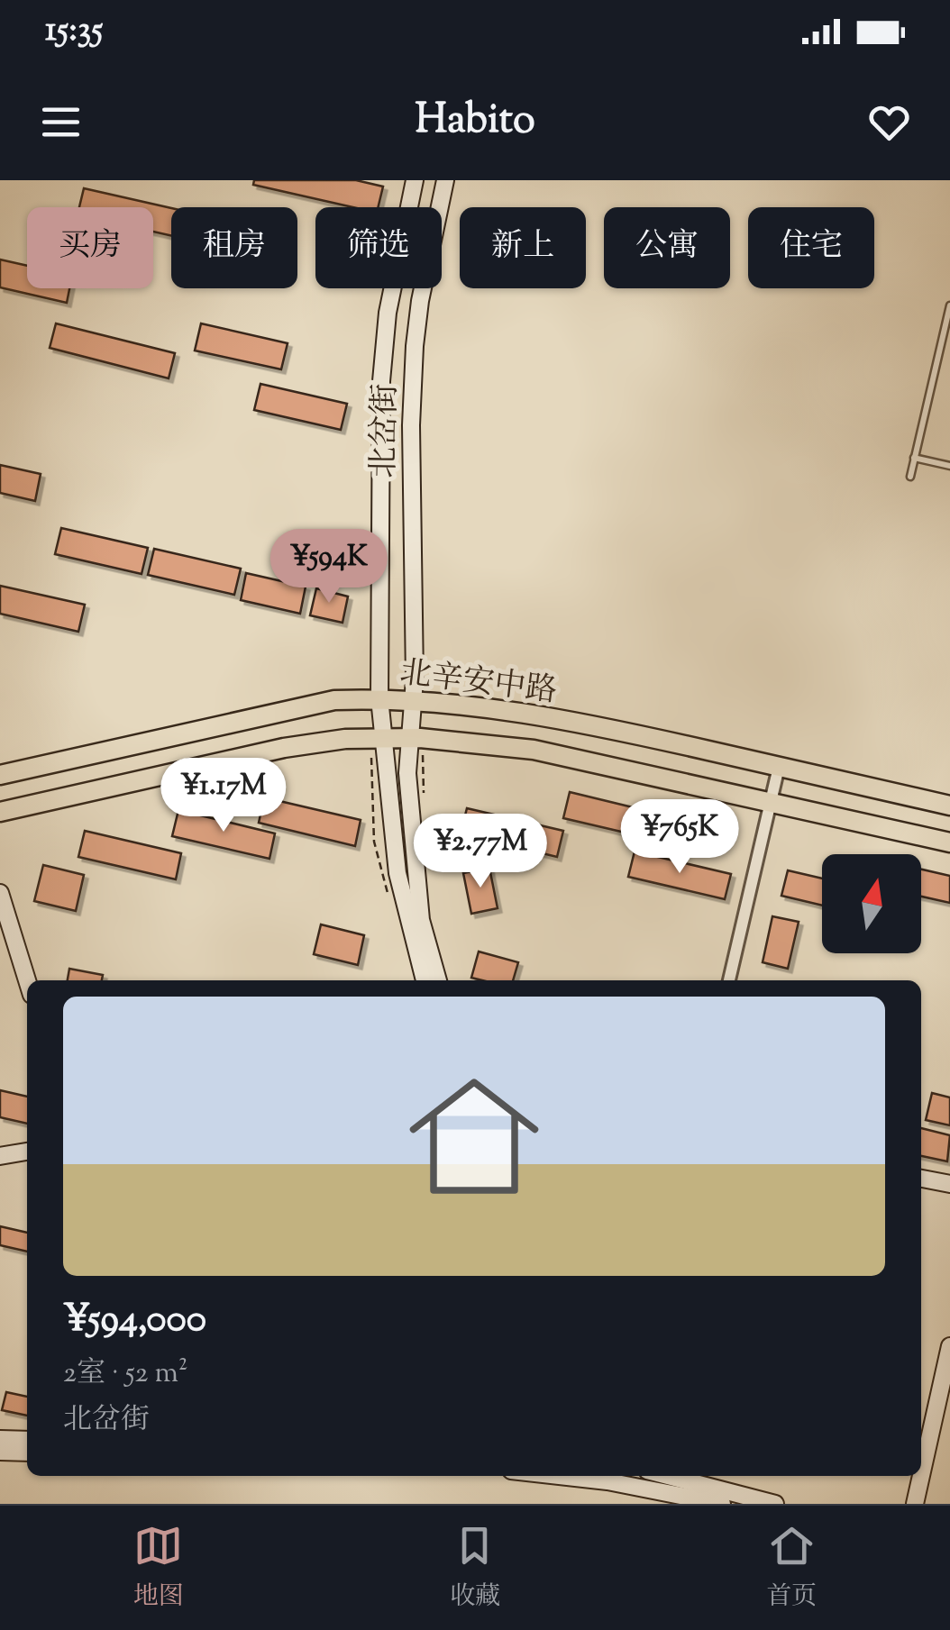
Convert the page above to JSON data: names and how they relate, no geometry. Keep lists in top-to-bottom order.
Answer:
{
  "streets": {
    "main road": ["北岔街", "北辛安中路"]
  },
  "crossings": [
    ["北岔街", "北辛安中路"]
  ],
  "north": "top",
  "page": {
    "status": "15:35",
    "header": "Habito",
    "chip": [
      "买房",
      "租房",
      "筛选",
      "新上",
      "公寓",
      "住宅"
    ],
    "price": [
      "¥594K",
      "¥1.17M",
      "¥765K",
      "¥2.77M"
    ],
    "list": [
      {
        "name": "¥594,000",
        "note": "2室 · 52 m² · 北岔街"
      }
    ],
    "tabs": ["地图", "收藏", "首页"]
  }
}
